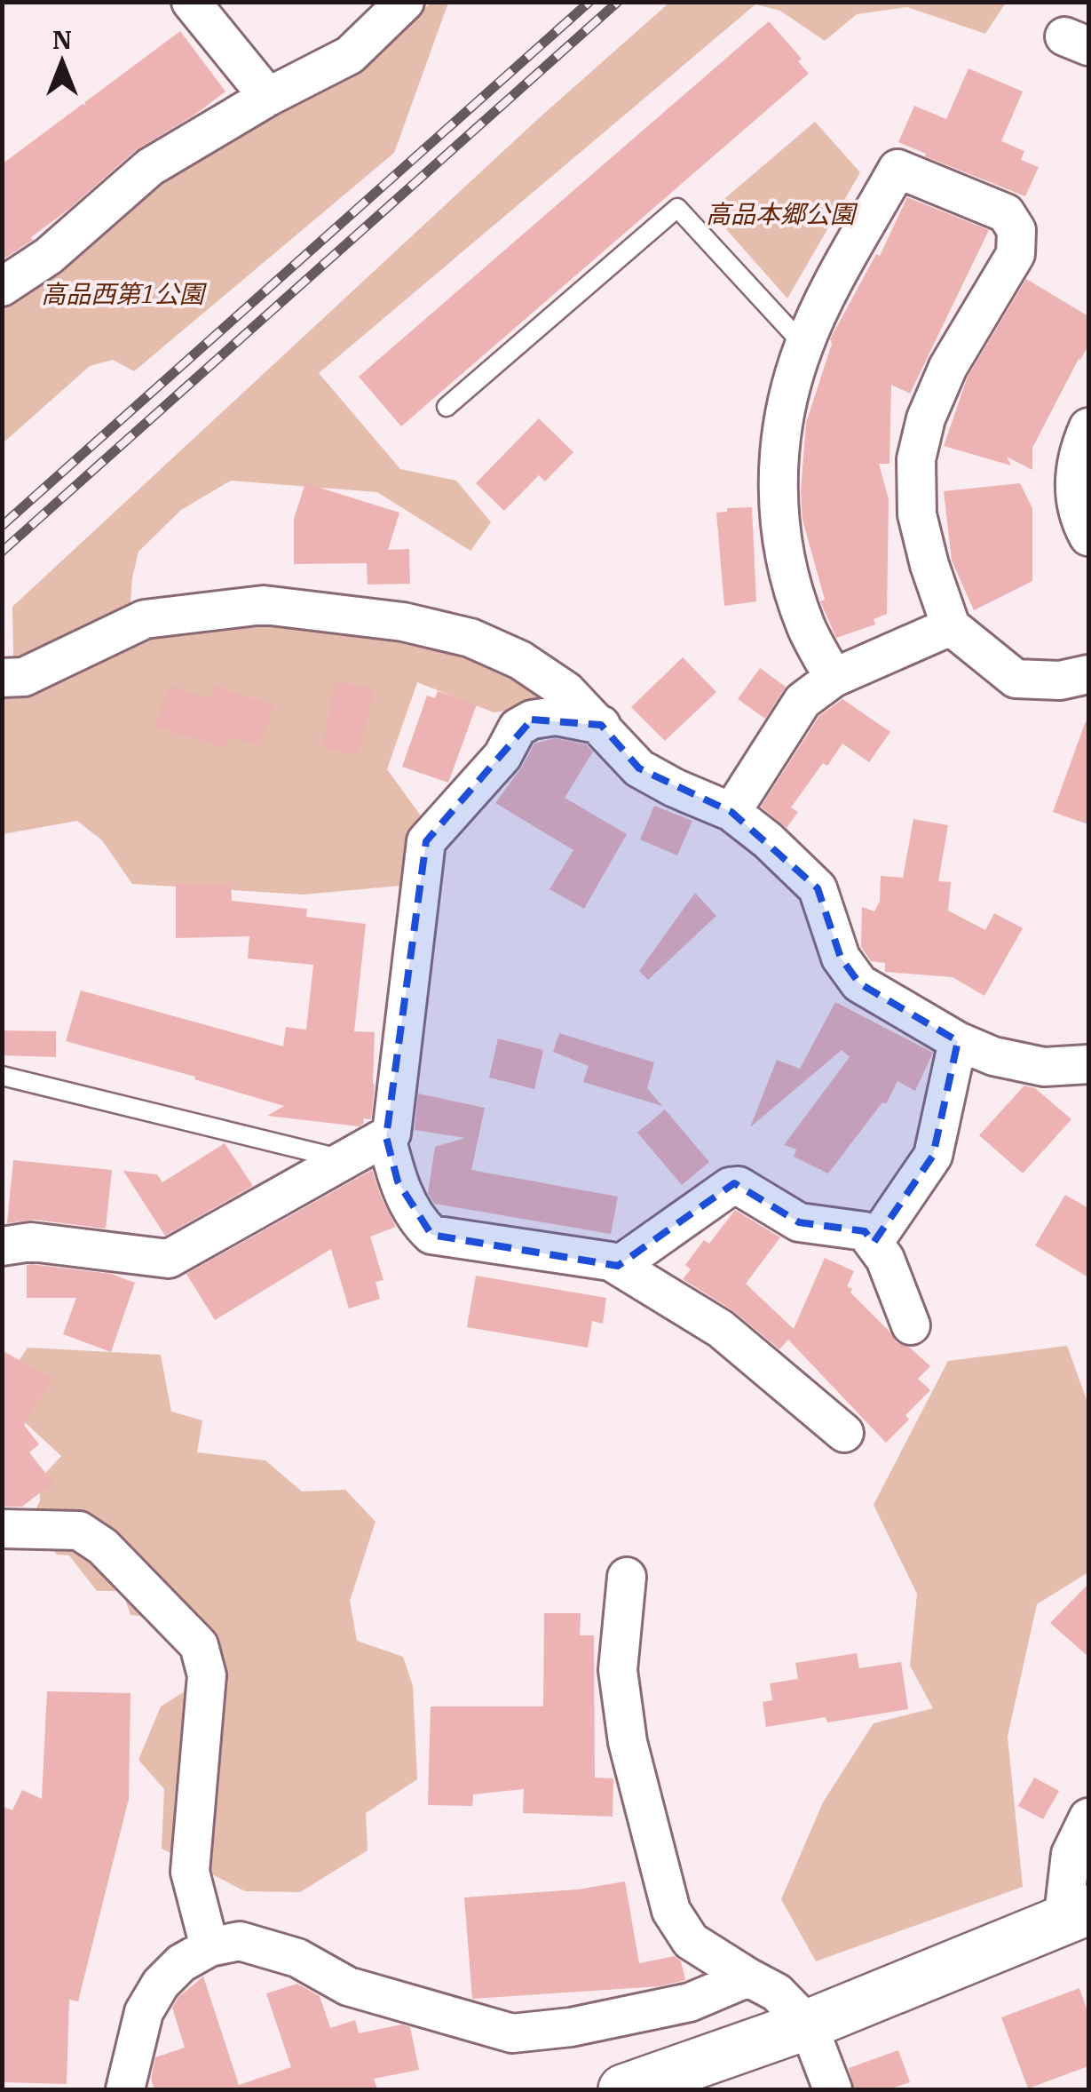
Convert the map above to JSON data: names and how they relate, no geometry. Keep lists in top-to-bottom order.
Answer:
{
  "parks": ["高品本郷公園", "高品西第1公園"],
  "north": "top"
}
